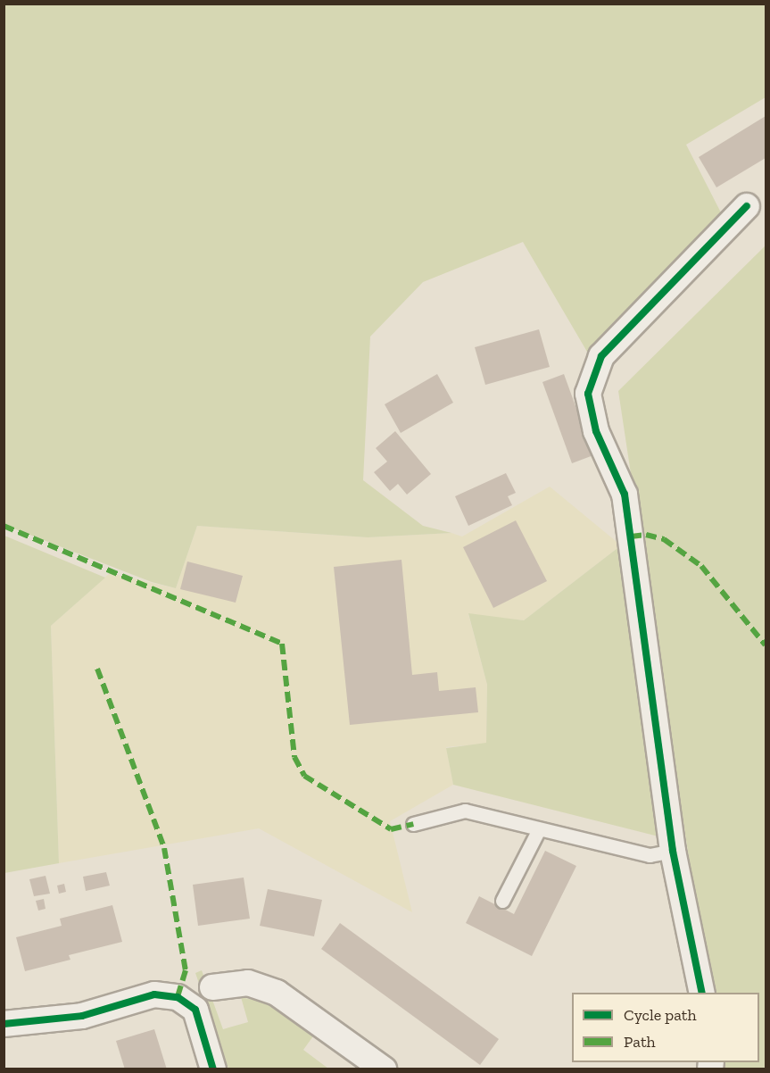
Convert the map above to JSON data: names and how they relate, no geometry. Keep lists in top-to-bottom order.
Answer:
{
  "legend": ["Cycle path", "Path"]
}
